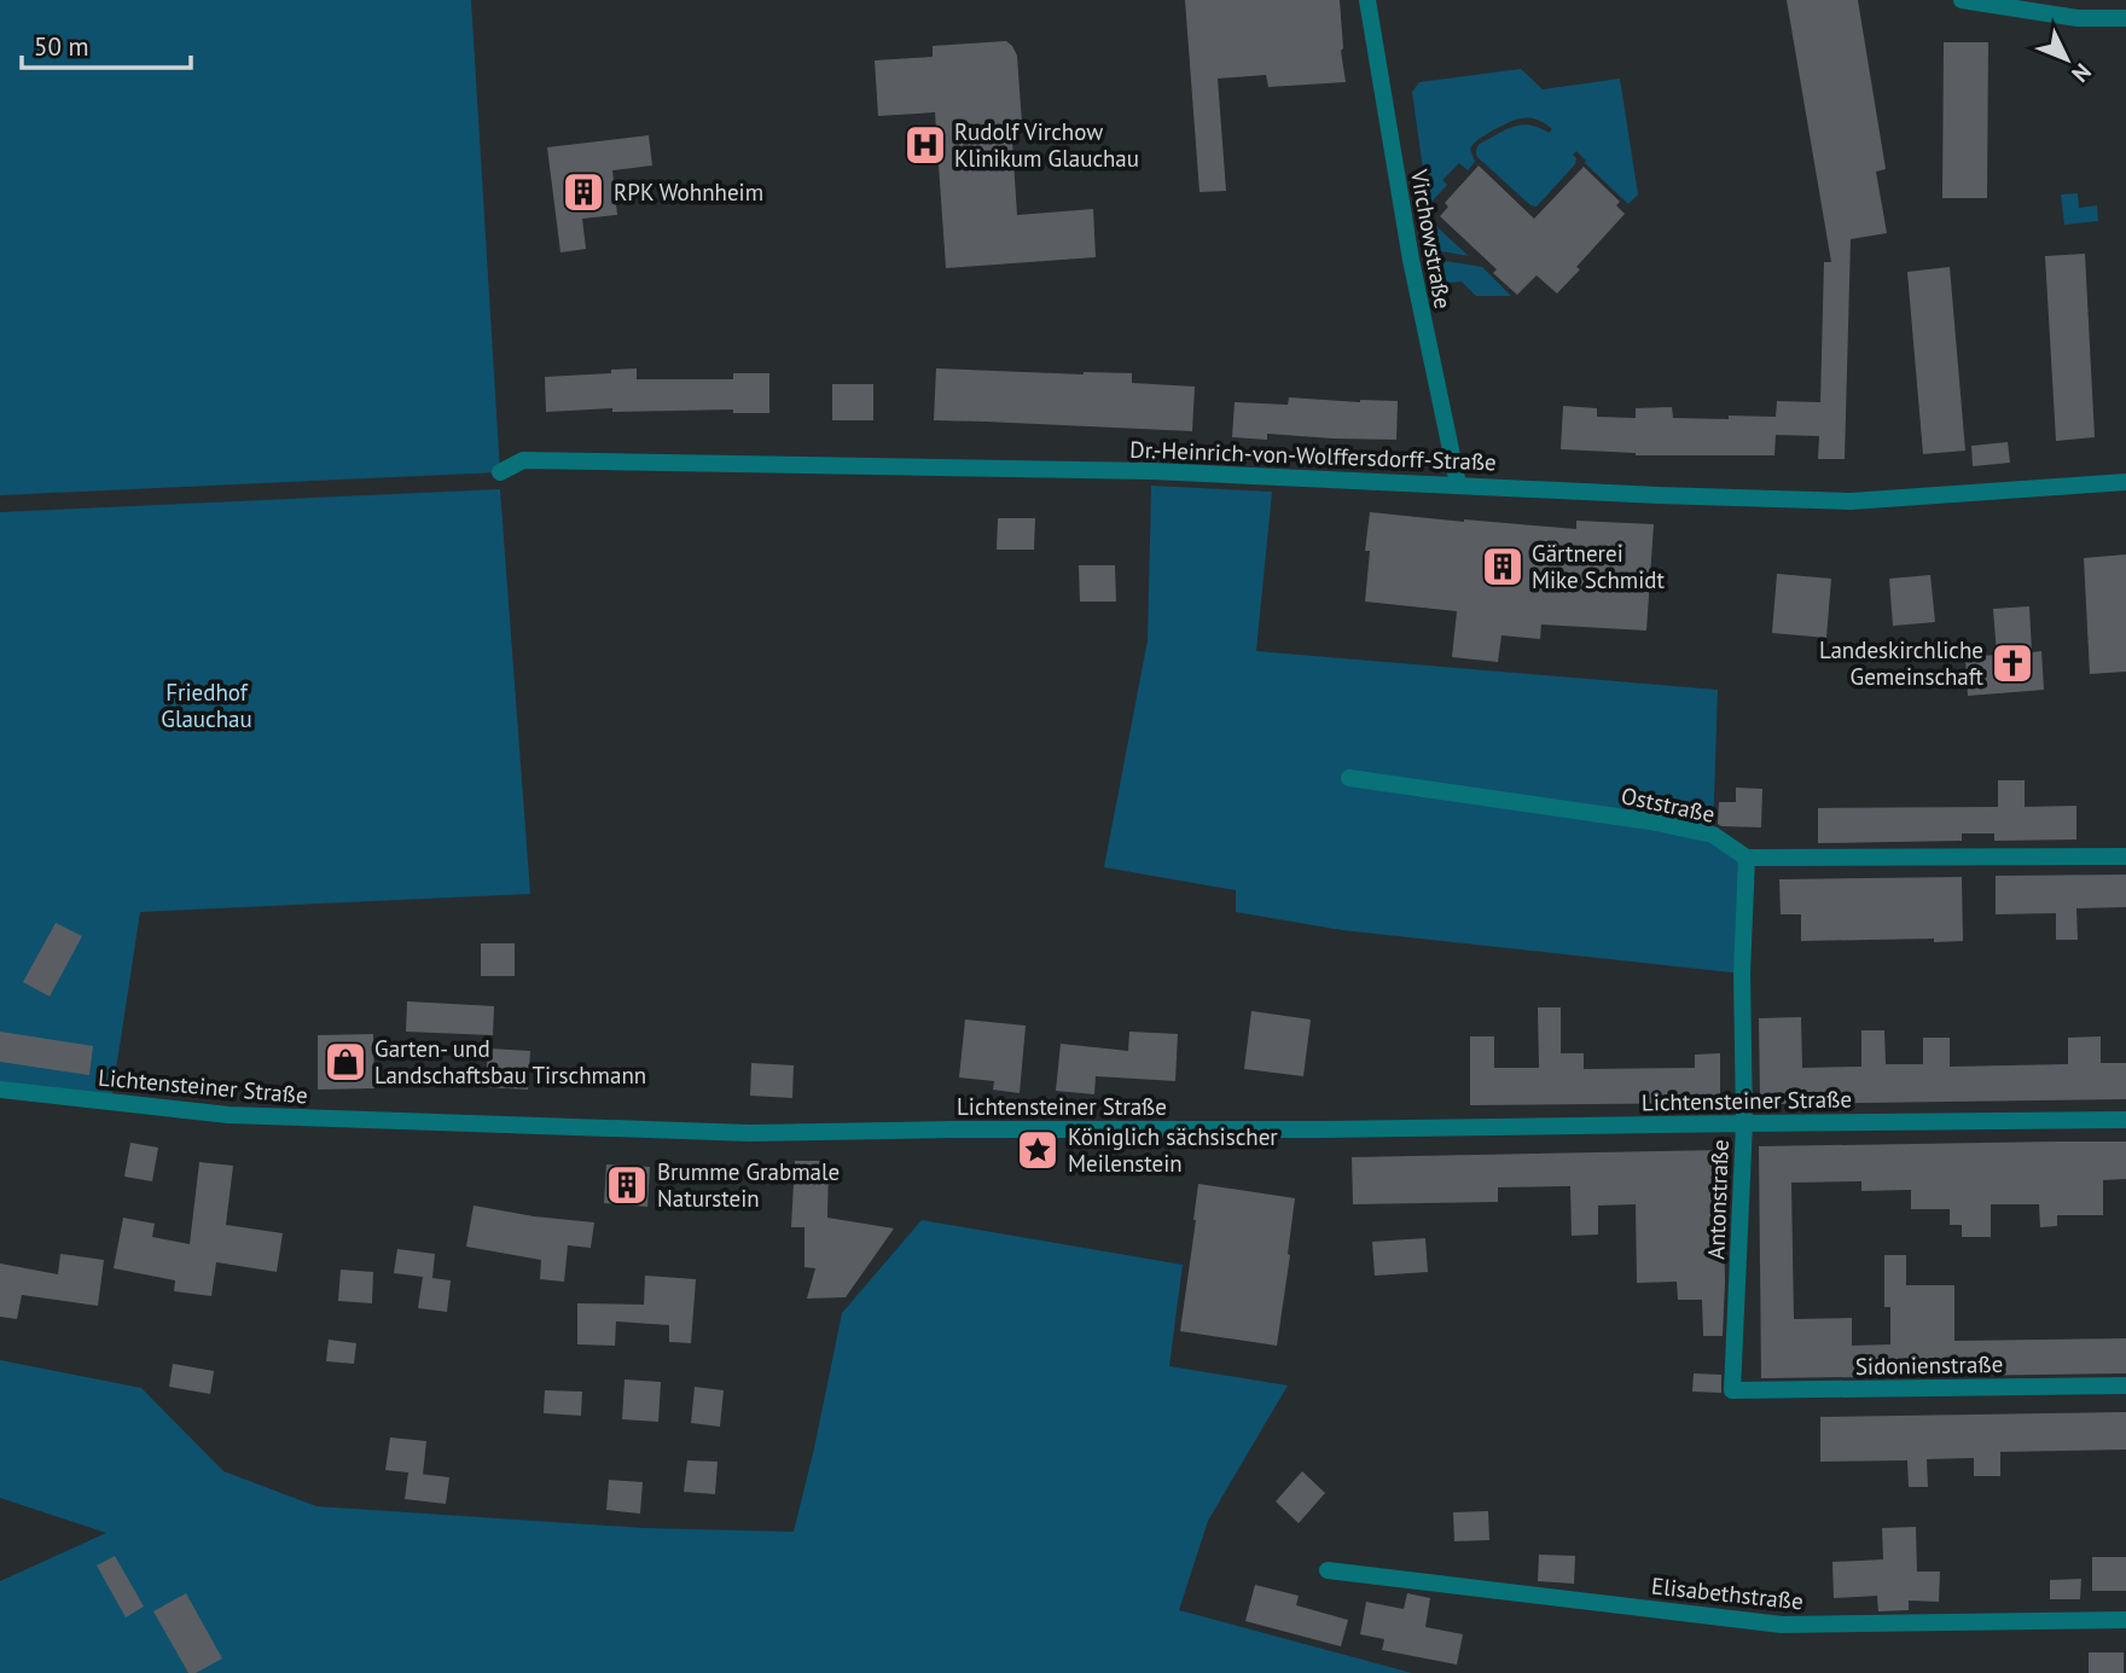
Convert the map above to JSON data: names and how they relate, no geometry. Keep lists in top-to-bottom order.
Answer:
{
  "streets": {
    "street": [
      "Virchowstraße",
      "Dr.-Heinrich-von-Wolffersdorff-Straße",
      "Oststraße",
      "Lichtensteiner Straße",
      "Antonstraße",
      "Sidonienstraße",
      "Elisabethstraße"
    ]
  },
  "crossings": [
    ["Virchowstraße", "Dr.-Heinrich-von-Wolffersdorff-Straße"],
    ["Oststraße", "Antonstraße"],
    ["Lichtensteiner Straße", "Antonstraße"],
    ["Antonstraße", "Sidonienstraße"]
  ],
  "parks": ["Friedhof Glauchau"],
  "places": {
    "hospital": ["Rudolf Virchow Klinikum Glauchau"],
    "building": ["RPK Wohnheim", "Gärtnerei Mike Schmidt", "Brumme Grabmale Naturstein"],
    "church": ["Landeskirchliche Gemeinschaft"],
    "shop": ["Garten- und Landschaftsbau Tirschmann"],
    "place": ["Königlich sächsischer Meilenstein"]
  },
  "scale_bar": "50 m",
  "north": "bottom right"
}
